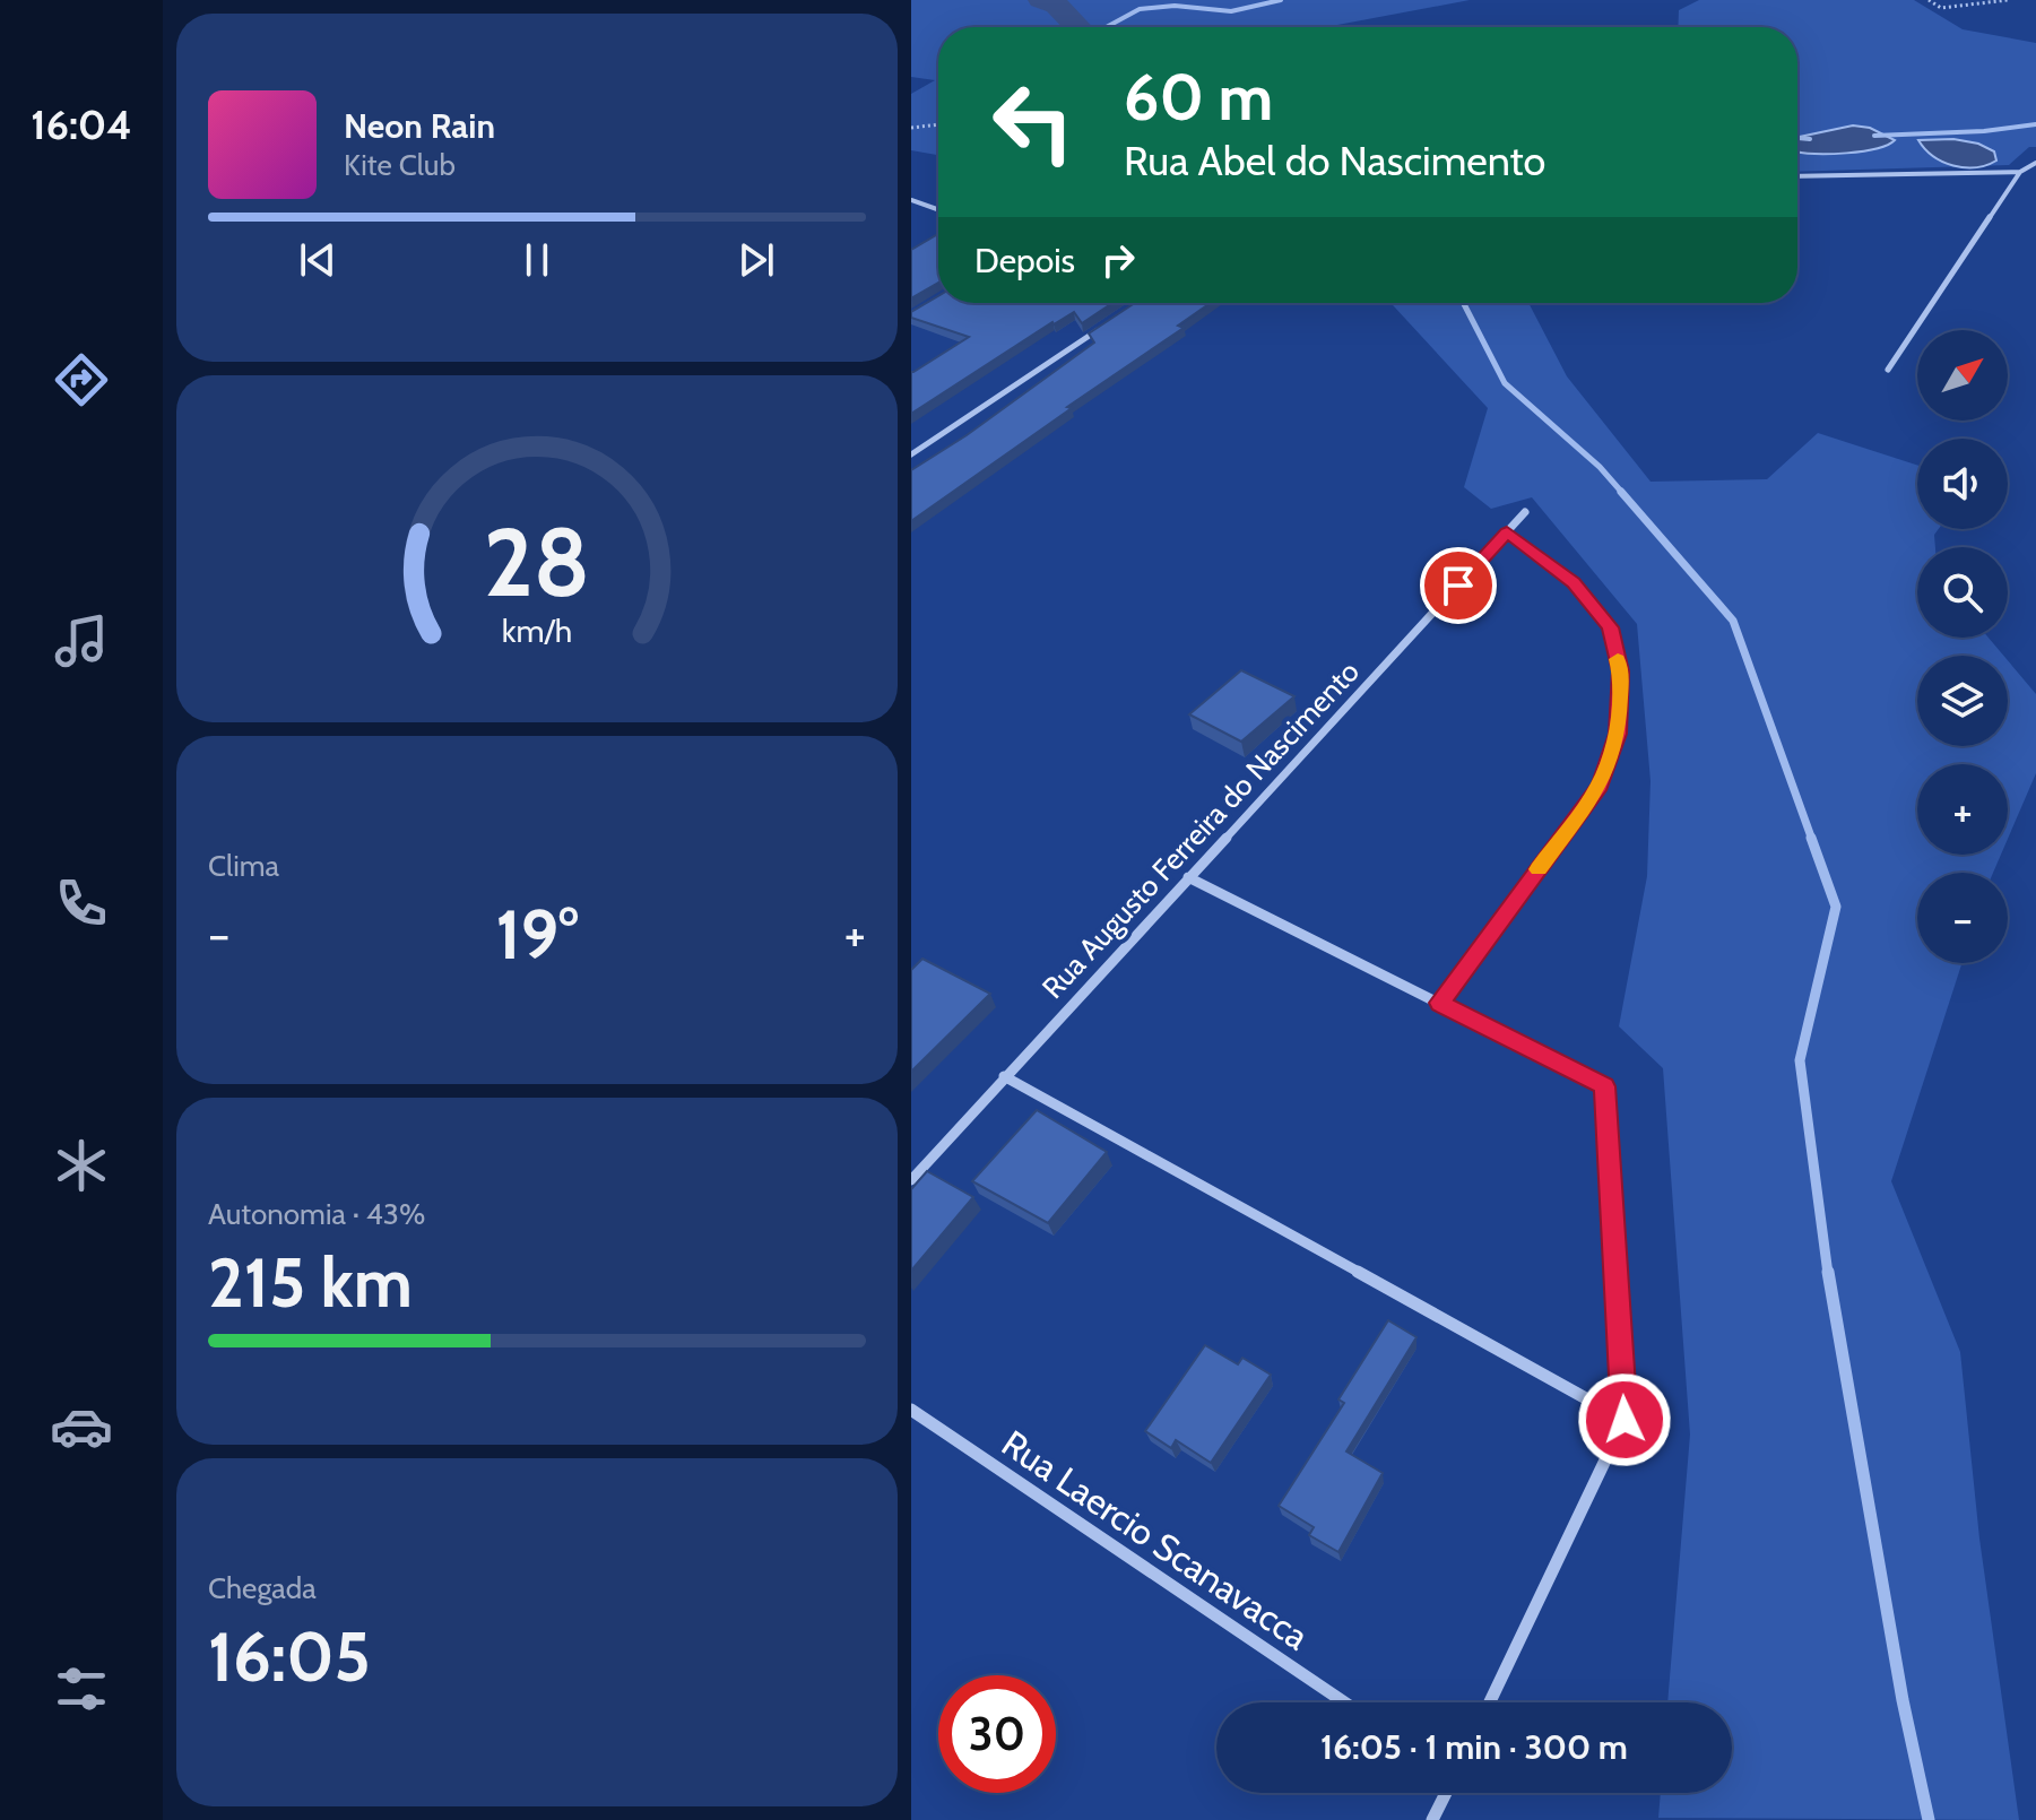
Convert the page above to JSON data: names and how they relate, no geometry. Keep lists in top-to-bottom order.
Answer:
{
  "streets": {
    "street": ["Rua Augusto Ferreira do Nascimento", "Rua Laercio Scanavacca"]
  },
  "north": "top right",
  "page": {
    "tabs": "16:04",
    "turn": ["60 m", "Rua Abel do Nascimento"],
    "song": ["Neon Rain", "Kite Club"],
    "then": "Depois",
    "map_buttons": ["+", "−"],
    "tile": [
      "Clima",
      ["Autonomia · 43%", "215 km"],
      ["Chegada", "16:05"]
    ],
    "heat": ["−", "19°", "+"],
    "limit": "30",
    "trip": "16:05 · 1 min · 300 m",
    "gauge": ["28", "km/h"]
  }
}
